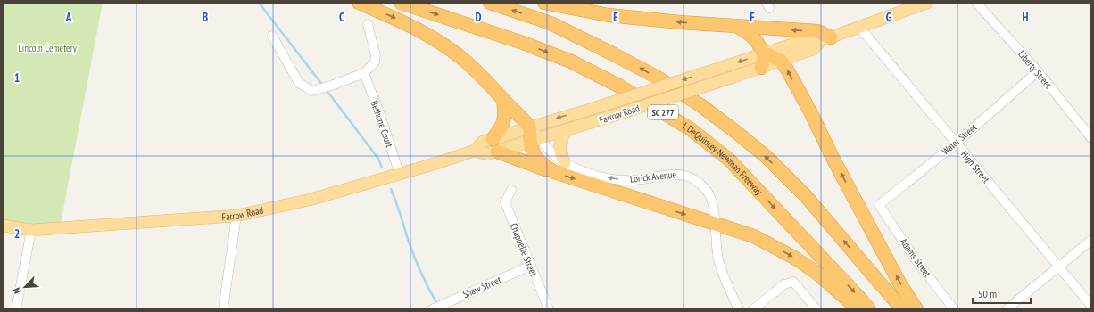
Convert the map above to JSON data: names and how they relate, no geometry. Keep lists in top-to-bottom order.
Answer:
{
  "streets": {
    "highway": ["SC 277", "I. DeQuincey Newman Freeway"],
    "main road": ["Farrow Road"],
    "street": [
      "Liberty Street",
      "Bethune Court",
      "Water Street",
      "High Street",
      "Lorick Avenue",
      "Chappelle Street",
      "Adams Street",
      "Shaw Street"
    ]
  },
  "crossings": [
    ["Liberty Street", "Water Street"],
    ["Farrow Road", "Bethune Court"],
    ["Farrow Road", "High Street"],
    ["Farrow Road", "Lorick Avenue"],
    ["Water Street", "High Street"],
    ["Water Street", "Adams Street"],
    ["Chappelle Street", "Shaw Street"]
  ],
  "one_way": ["Lorick Avenue"],
  "parks": ["Lincoln Cemetery"],
  "scale_bar": "50 m",
  "north": "bottom left",
  "grid": {
    "columns": [
      "A",
      "B",
      "C",
      "D",
      "E",
      "F",
      "G",
      "H"
    ],
    "rows": ["1", "2"]
  }
}
